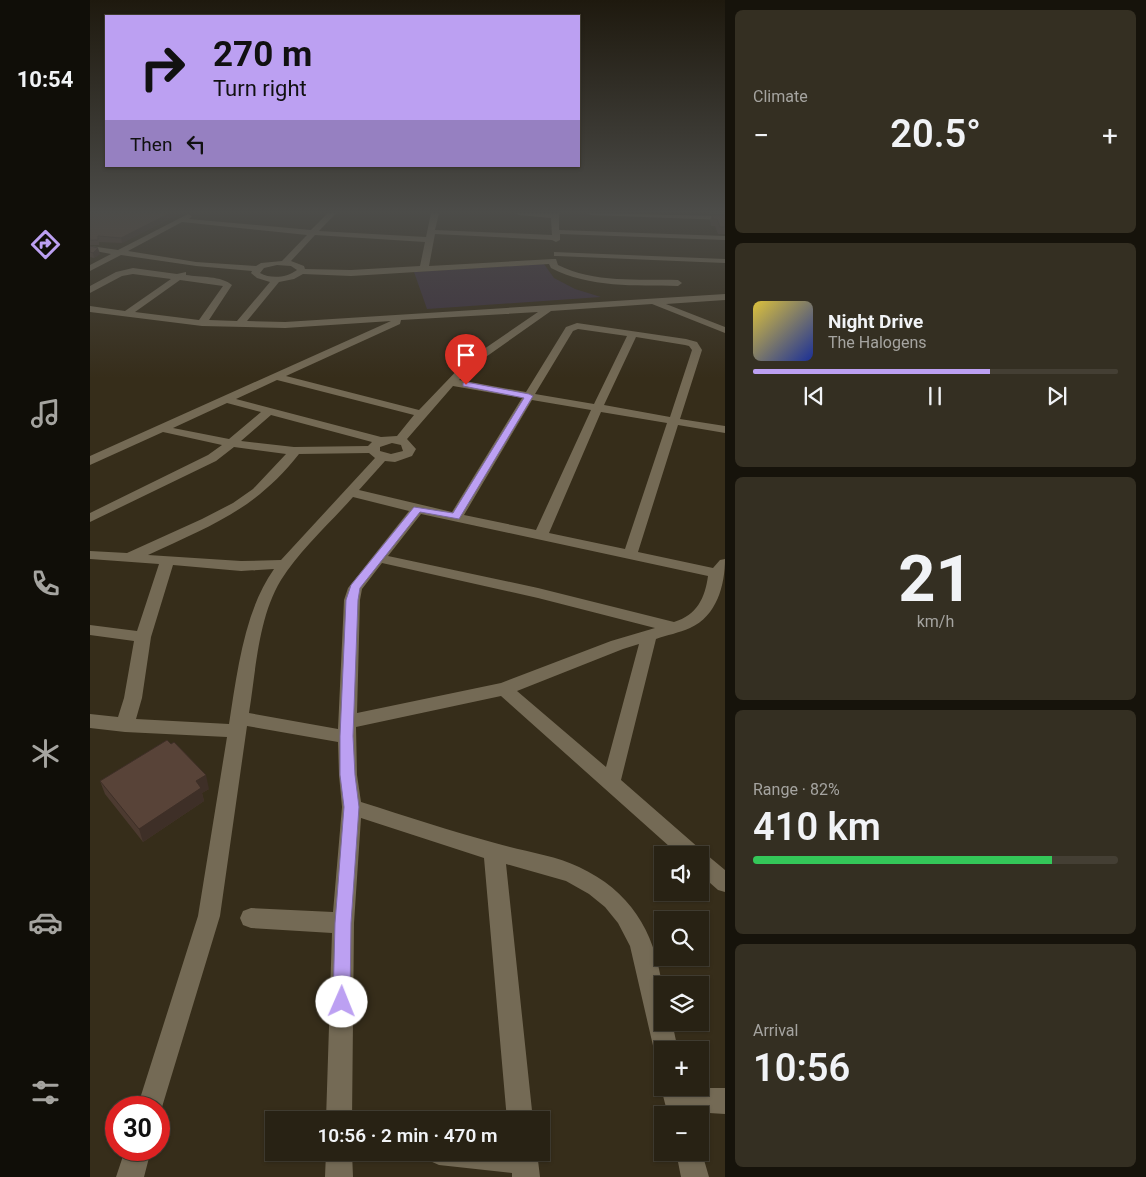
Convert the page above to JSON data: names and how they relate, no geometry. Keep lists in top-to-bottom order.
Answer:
{
  "page": {
    "tabs": "10:54",
    "tile": [
      "Climate",
      ["21", "km/h"],
      ["Range · 82%", "410 km"],
      ["Arrival", "10:56"]
    ],
    "turn": ["270 m", "Turn right"],
    "heat": ["−", "20.5°", "+"],
    "then": "Then",
    "song": ["Night Drive", "The Halogens"],
    "map_buttons": ["+", "−"],
    "limit": "30",
    "trip": "10:56 · 2 min · 470 m"
  }
}
